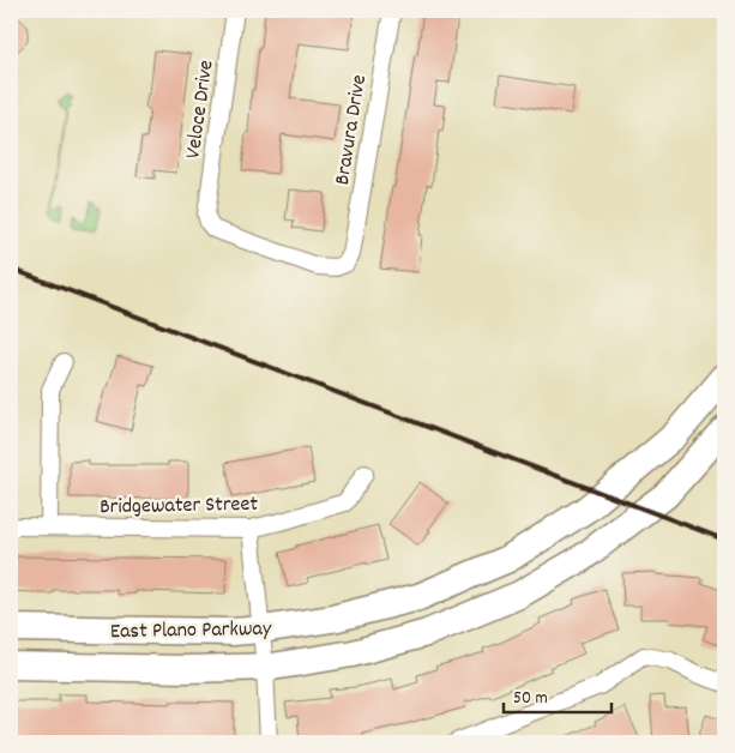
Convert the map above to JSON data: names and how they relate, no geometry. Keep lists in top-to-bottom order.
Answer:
{
  "streets": {
    "main road": ["East Plano Parkway"],
    "street": ["Veloce Drive", "Bravura Drive", "Bridgewater Street"]
  },
  "crossings": [
    ["Veloce Drive", "Bravura Drive"]
  ],
  "scale_bar": "50 m"
}
